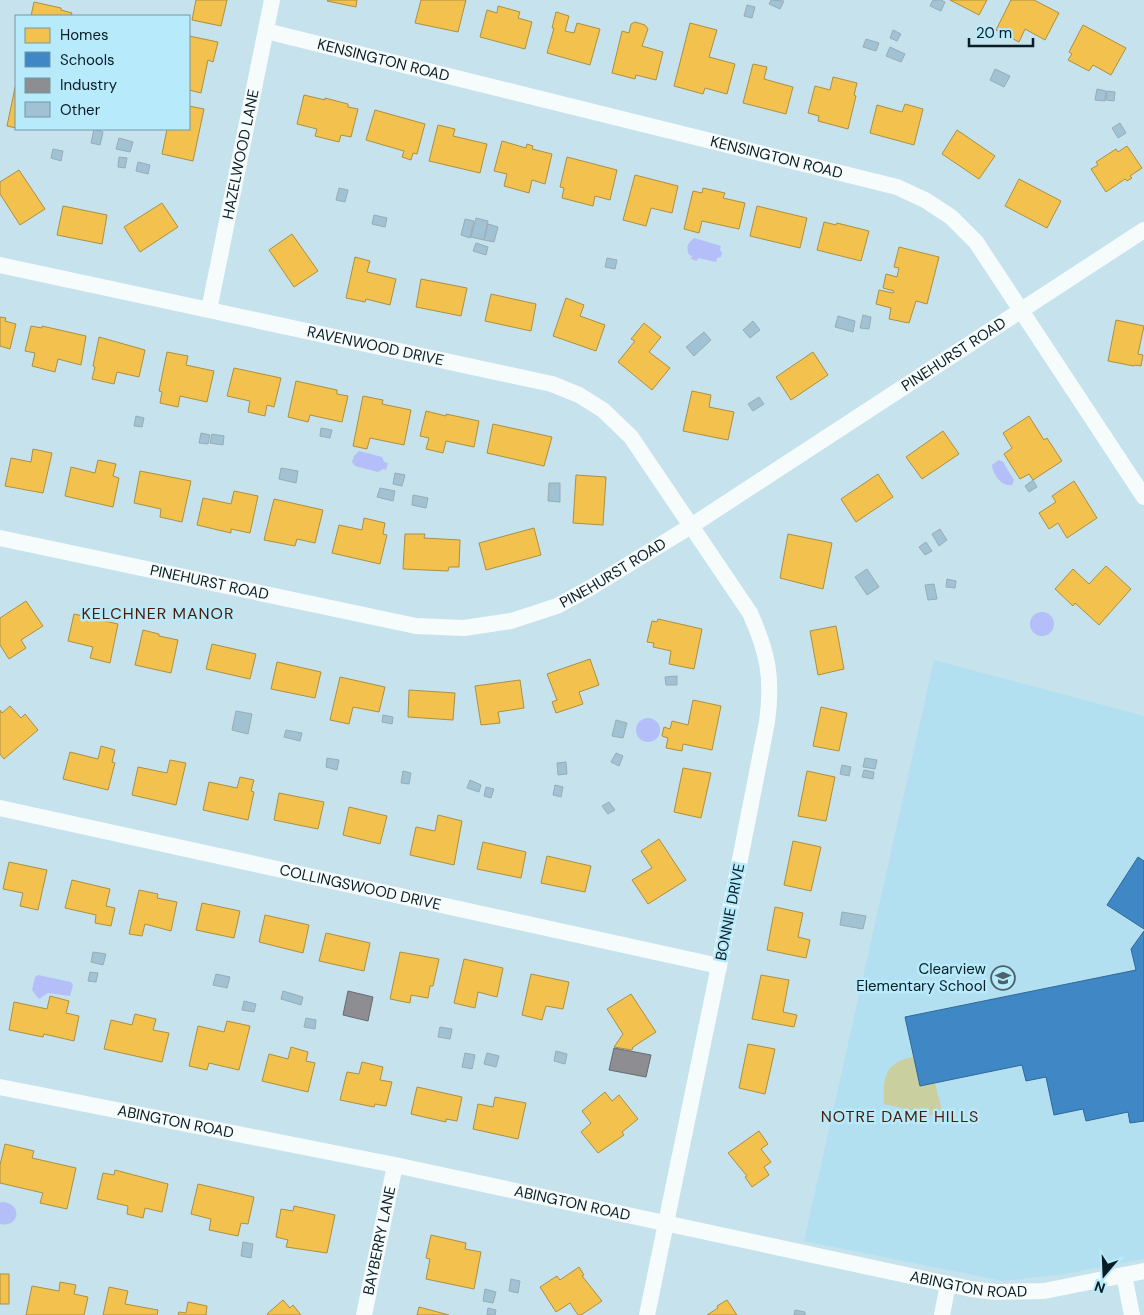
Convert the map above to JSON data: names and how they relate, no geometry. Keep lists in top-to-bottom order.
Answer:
{
  "streets": {
    "street": [
      "KENSINGTON ROAD",
      "HAZELWOOD LANE",
      "RAVENWOOD DRIVE",
      "PINEHURST ROAD",
      "COLLINGSWOOD DRIVE",
      "BONNIE DRIVE",
      "ABINGTON ROAD",
      "BAYBERRY LANE"
    ]
  },
  "crossings": [
    ["KENSINGTON ROAD", "HAZELWOOD LANE"],
    ["KENSINGTON ROAD", "PINEHURST ROAD"],
    ["HAZELWOOD LANE", "RAVENWOOD DRIVE"],
    ["RAVENWOOD DRIVE", "PINEHURST ROAD"],
    ["RAVENWOOD DRIVE", "BONNIE DRIVE"],
    ["PINEHURST ROAD", "BONNIE DRIVE"],
    ["COLLINGSWOOD DRIVE", "BONNIE DRIVE"],
    ["BONNIE DRIVE", "ABINGTON ROAD"],
    ["ABINGTON ROAD", "BAYBERRY LANE"]
  ],
  "districts": ["KELCHNER MANOR", "NOTRE DAME HILLS"],
  "places": {
    "school or university": ["Clearview Elementary School"]
  },
  "legend": [
    "Homes",
    "Schools",
    "Industry",
    "Other"
  ],
  "scale_bar": "20 m",
  "north": "bottom"
}
